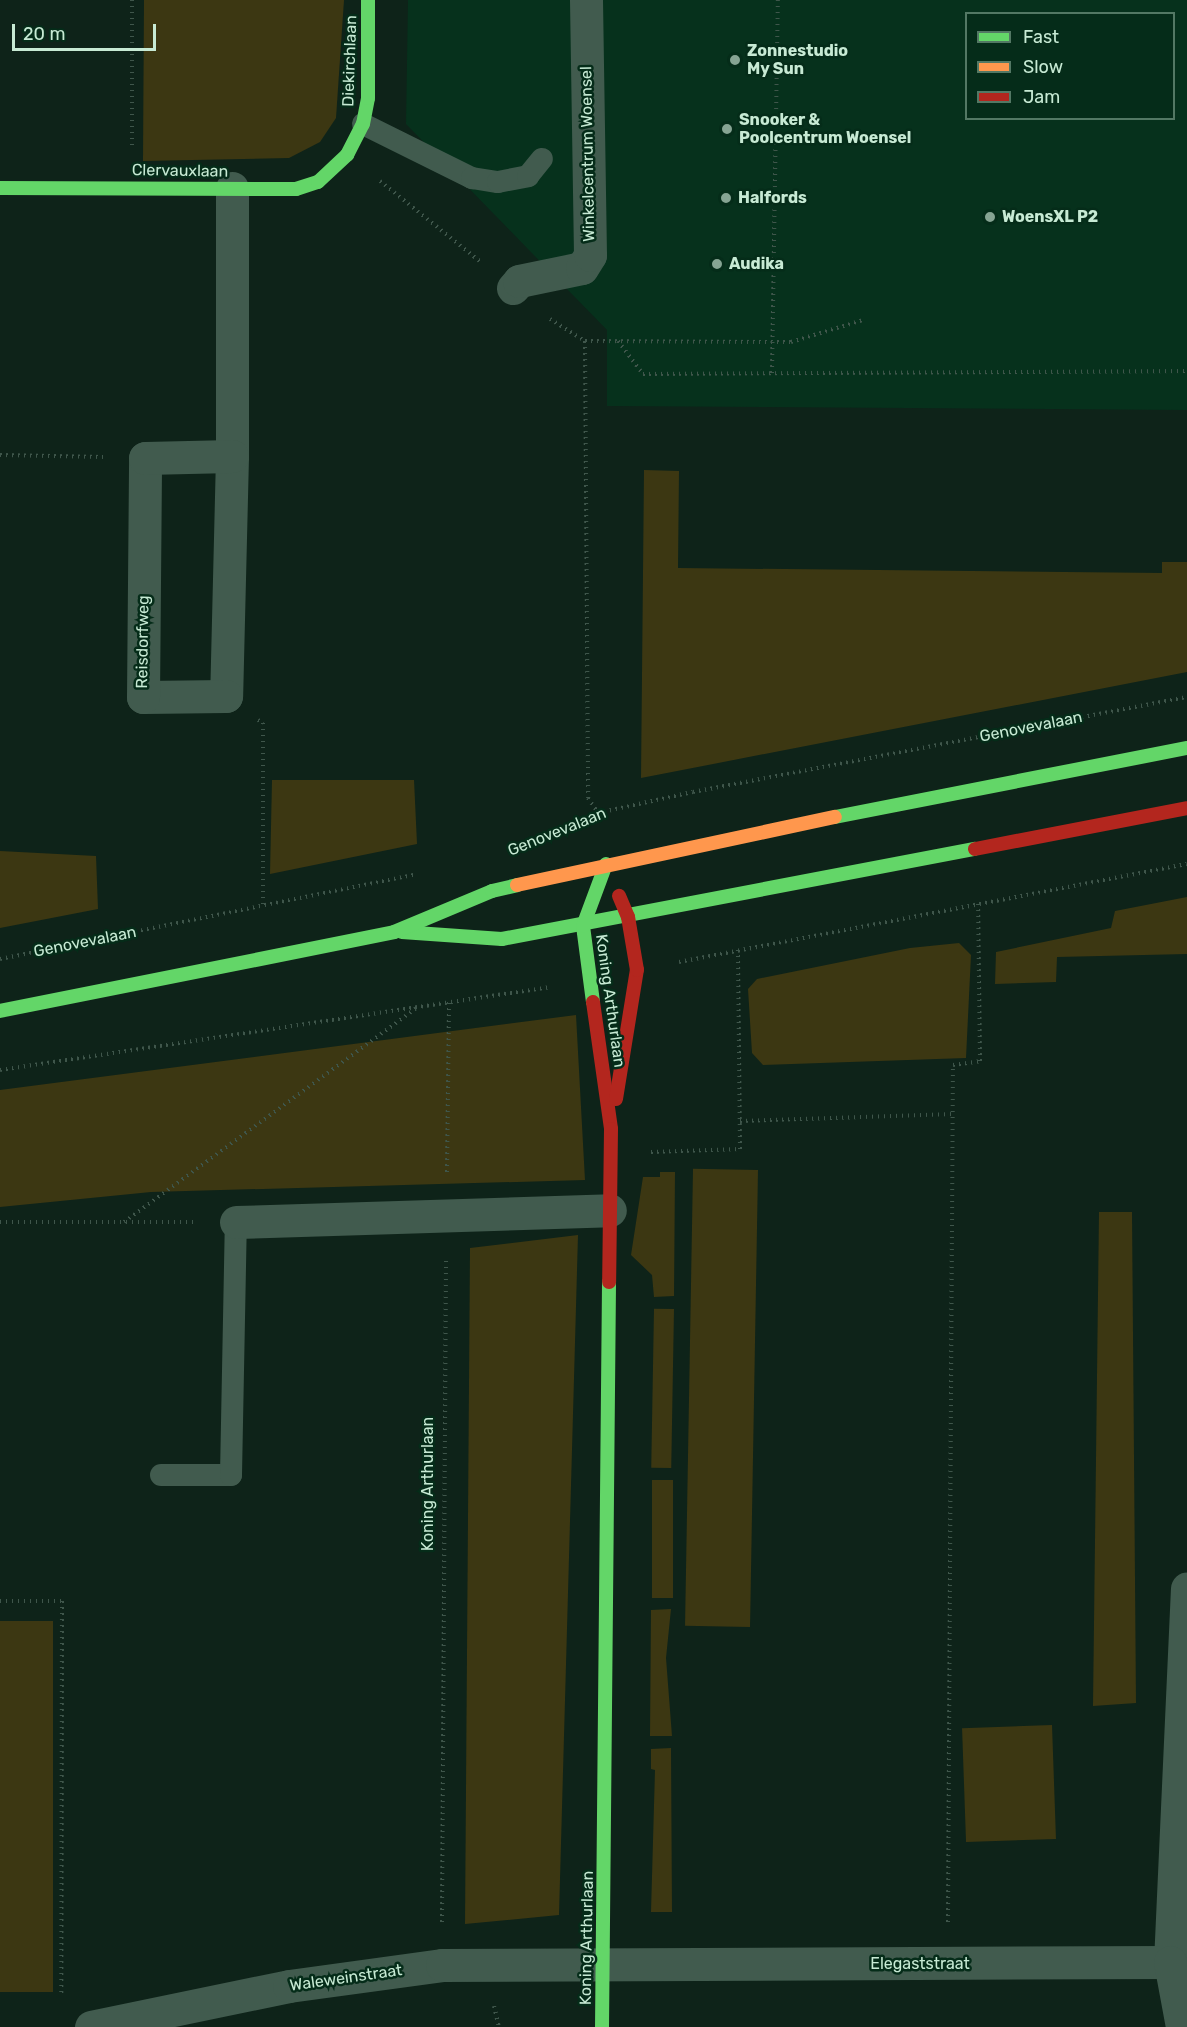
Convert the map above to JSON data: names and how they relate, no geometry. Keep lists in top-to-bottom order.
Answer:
{
  "streets": {
    "main road": ["Diekirchlaan", "Clervauxlaan", "Koning Arthurlaan"],
    "street": [
      "Winkelcentrum Woensel",
      "Reisdorfweg",
      "Elegaststraat",
      "Waleweinstraat"
    ],
    "path": ["Genovevalaan"]
  },
  "crossings": [
    ["Diekirchlaan", "Clervauxlaan"],
    ["Koning Arthurlaan", "Elegaststraat"],
    ["Koning Arthurlaan", "Waleweinstraat"],
    ["Elegaststraat", "Waleweinstraat"]
  ],
  "places": [
    "Zonnestudio My Sun",
    "Snooker & Poolcentrum Woensel",
    "Halfords",
    "WoensXL P2",
    "Audika"
  ],
  "legend": ["Fast", "Slow", "Jam"],
  "scale_bar": "20 m"
}
